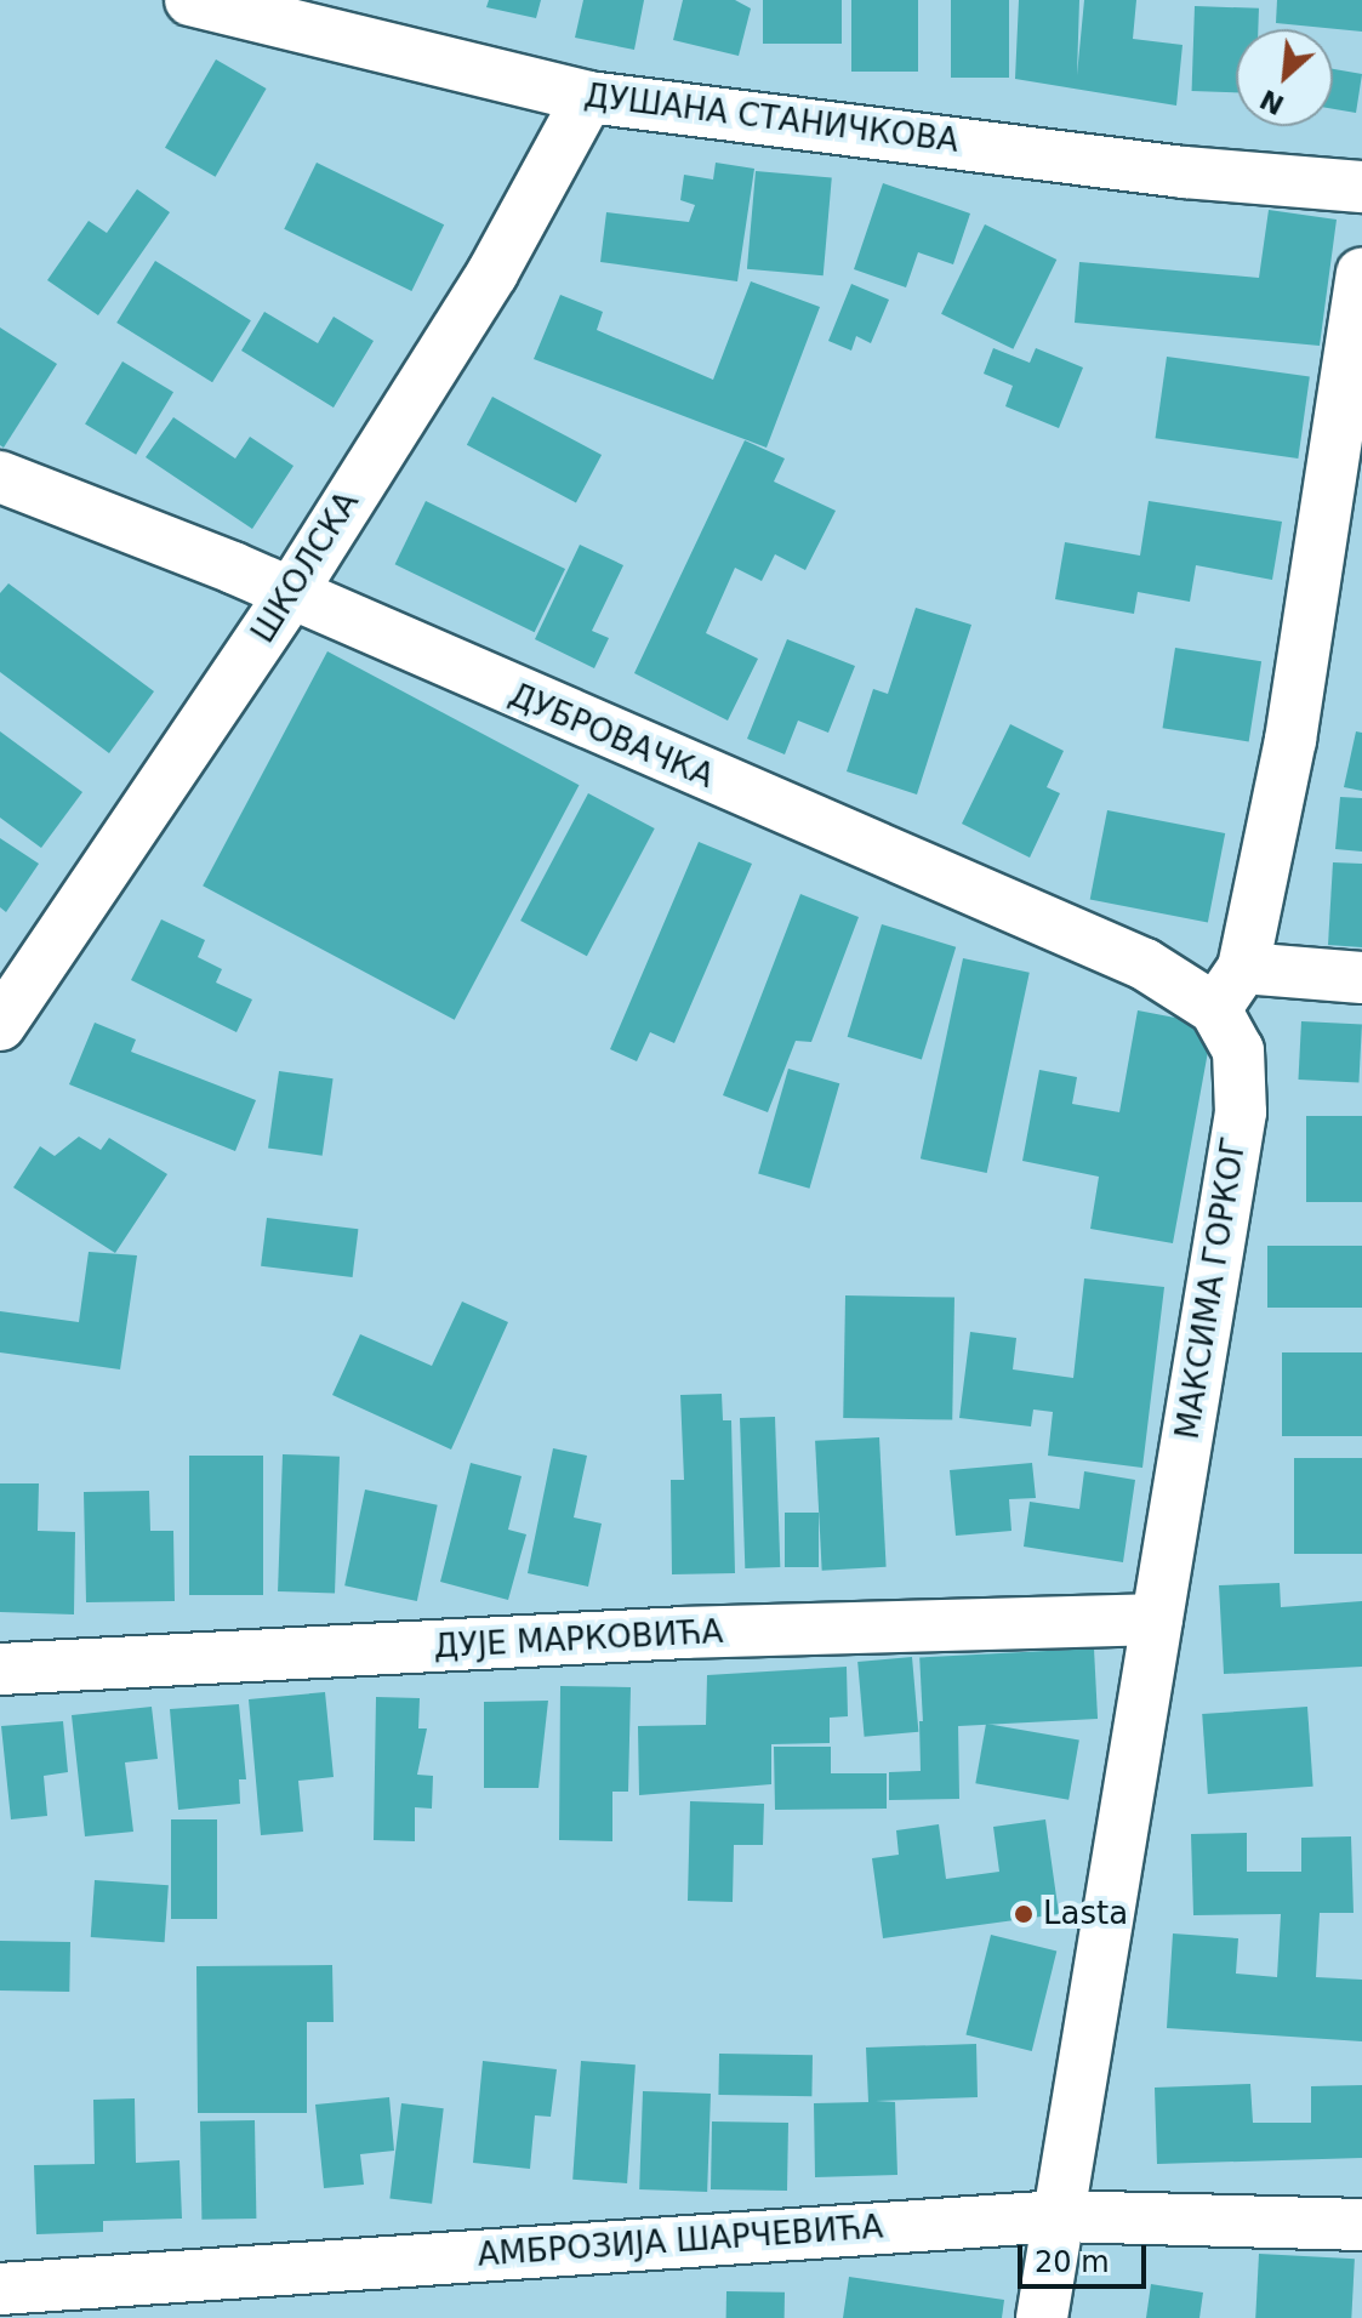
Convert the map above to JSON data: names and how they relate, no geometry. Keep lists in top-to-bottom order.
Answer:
{
  "streets": {
    "street": [
      "ДУШАНА СТАНИЧКОВА",
      "ШКОЛСКА",
      "ДУБРОВАЧКА",
      "МАКСИМА ГОРКОГ",
      "ДУЈЕ МАРКОВИЋА",
      "АМБРОЗИЈА ШАРЧЕВИЋА"
    ]
  },
  "crossings": [
    ["ДУШАНА СТАНИЧКОВА", "ШКОЛСКА"],
    ["ШКОЛСКА", "ДУБРОВАЧКА"],
    ["ДУБРОВАЧКА", "МАКСИМА ГОРКОГ"],
    ["МАКСИМА ГОРКОГ", "ДУЈЕ МАРКОВИЋА"],
    ["МАКСИМА ГОРКОГ", "АМБРОЗИЈА ШАРЧЕВИЋА"]
  ],
  "places": ["Lasta"],
  "scale_bar": "20 m",
  "north": "bottom left"
}
